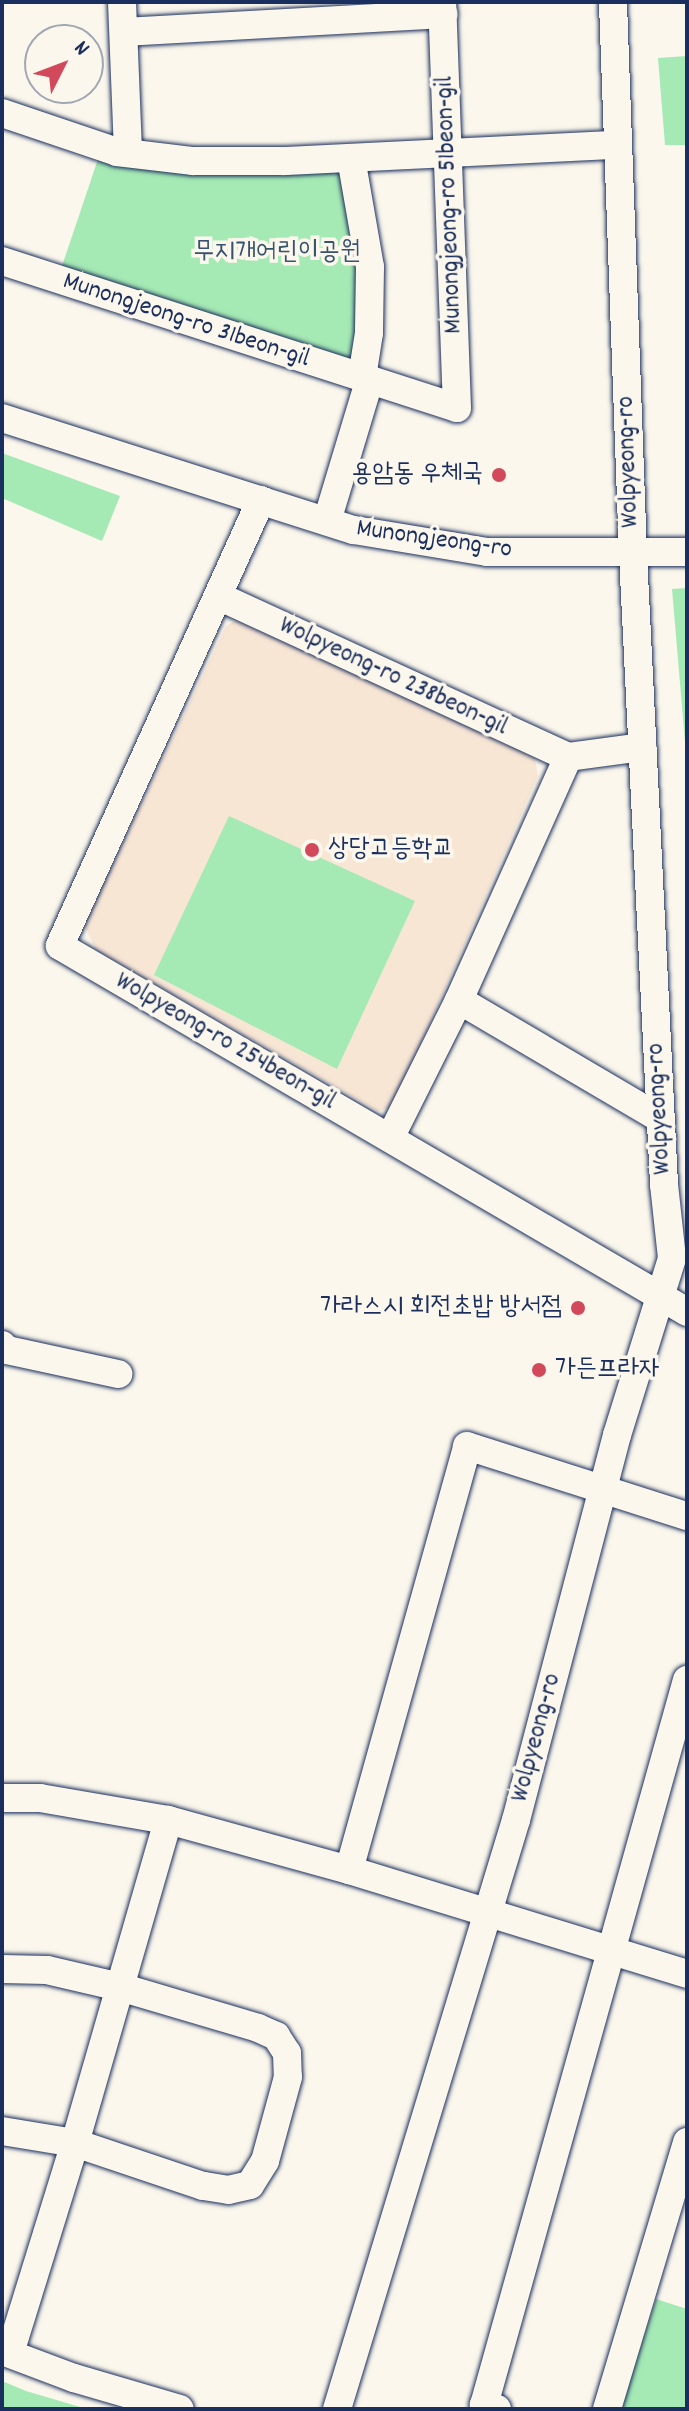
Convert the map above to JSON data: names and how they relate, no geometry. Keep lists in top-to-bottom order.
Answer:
{
  "streets": {
    "street": [
      "Munongjeong-ro 51beon-gil",
      "Munongjeong-ro 31beon-gil",
      "Wolpyeong-ro",
      "Munongjeong-ro",
      "Wolpyeong-ro 238beon-gil",
      "Wolpyeong-ro 254beon-gil"
    ]
  },
  "crossings": [
    ["Munongjeong-ro 51beon-gil", "Munongjeong-ro 31beon-gil"],
    ["Munongjeong-ro 31beon-gil", "Munongjeong-ro"],
    ["Wolpyeong-ro", "Munongjeong-ro"],
    ["Wolpyeong-ro", "Wolpyeong-ro 254beon-gil"],
    ["Wolpyeong-ro 238beon-gil", "Wolpyeong-ro 254beon-gil"]
  ],
  "parks": ["무지개어린이공원"],
  "places": [
    "용암동 우체국",
    "상당고등학교",
    "가라스시 회전초밥 방서점",
    "가든프라자"
  ],
  "north": "top right"
}
